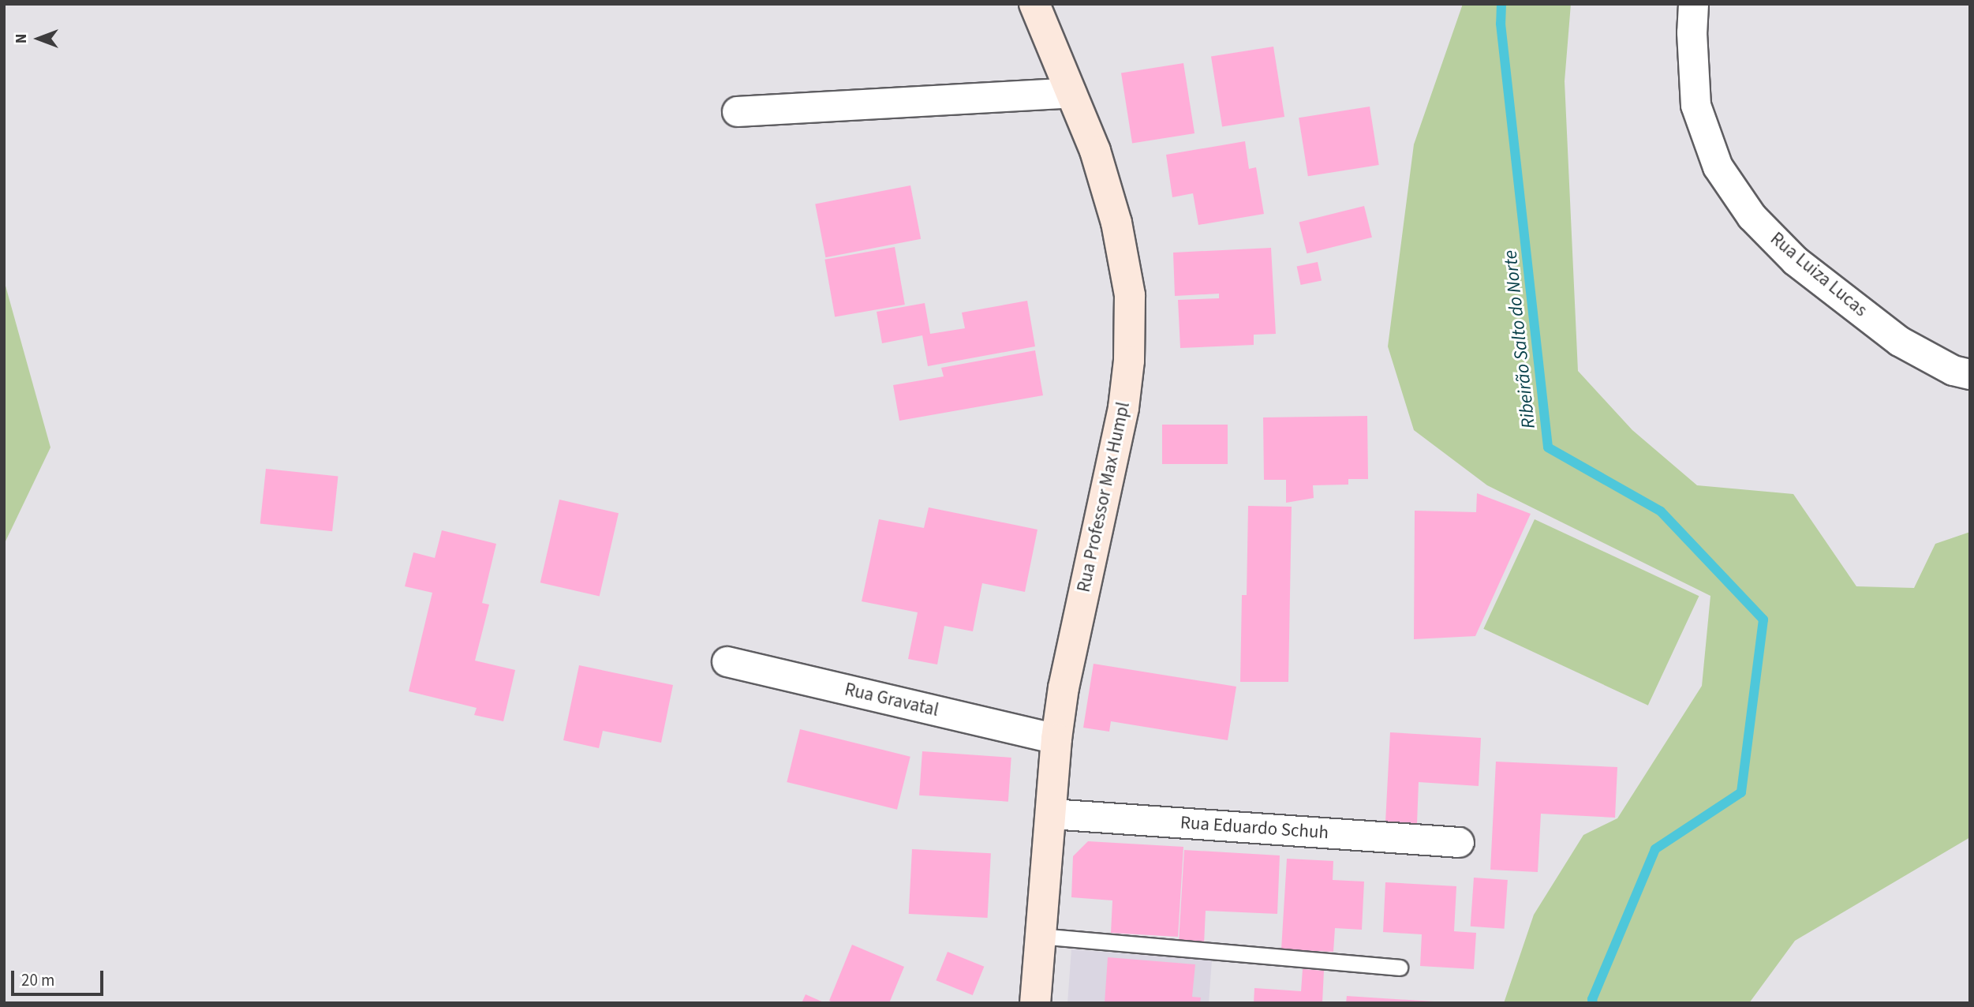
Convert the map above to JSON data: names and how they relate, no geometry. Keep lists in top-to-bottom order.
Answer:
{
  "streets": {
    "street": [
      "Rua Luiza Lucas",
      "Rua Professor Max Humpl",
      "Rua Gravatal",
      "Rua Eduardo Schuh"
    ]
  },
  "crossings": [
    ["Rua Professor Max Humpl", "Rua Gravatal"],
    ["Rua Professor Max Humpl", "Rua Eduardo Schuh"]
  ],
  "water": ["Ribeirão Salto do Norte"],
  "scale_bar": "20 m",
  "north": "left"
}
